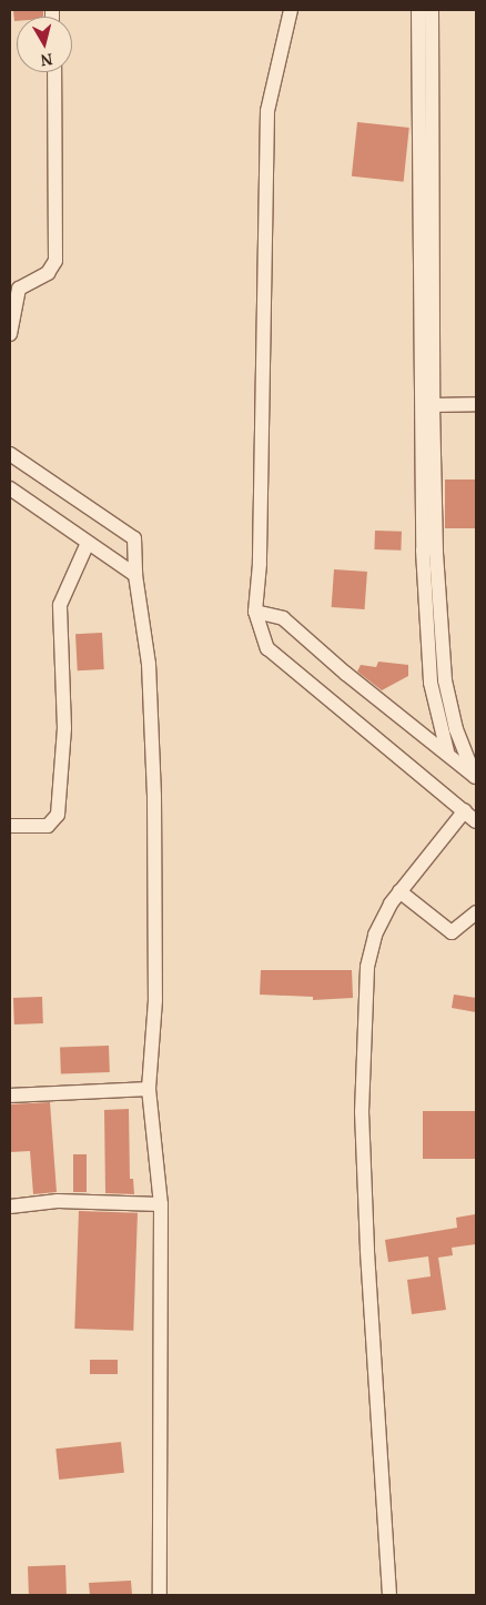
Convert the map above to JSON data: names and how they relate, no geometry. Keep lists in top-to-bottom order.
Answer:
{
  "north": "bottom"
}
